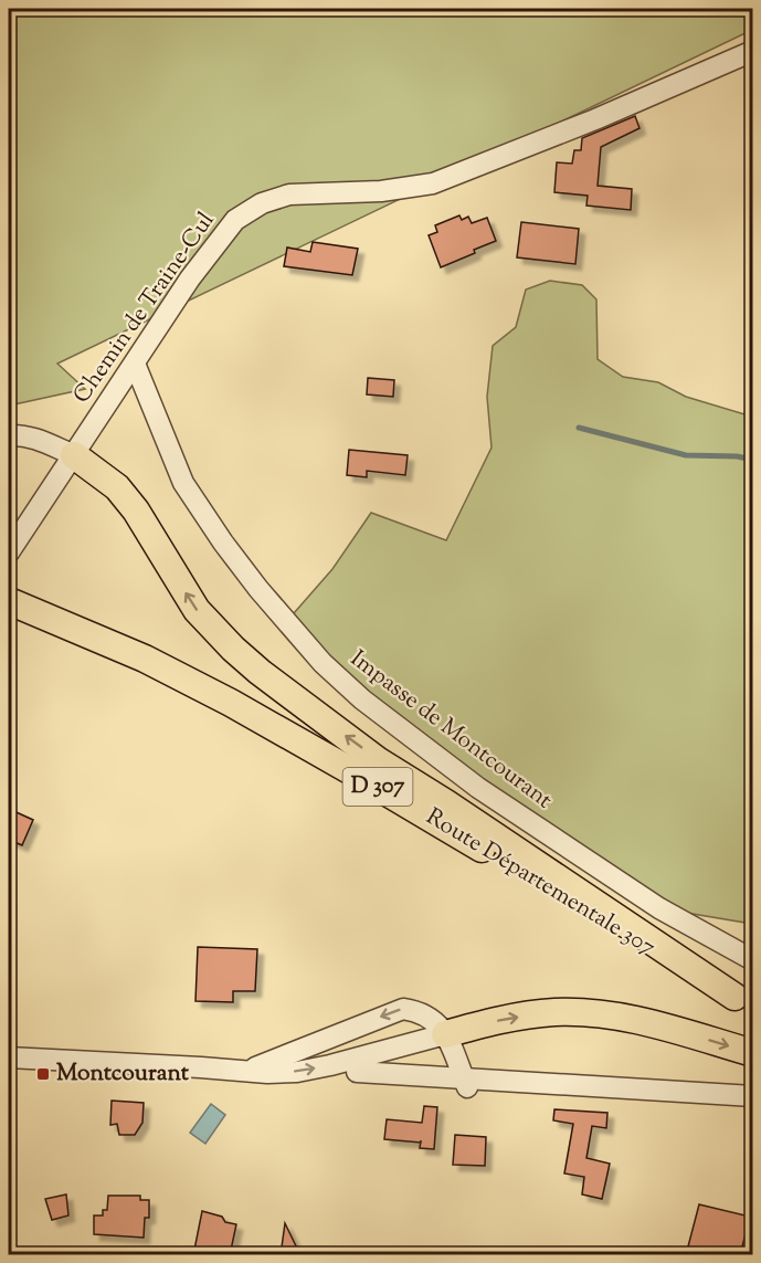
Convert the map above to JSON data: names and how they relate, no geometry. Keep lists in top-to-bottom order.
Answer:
{
  "streets": {
    "main road": ["D 307", "Route Départementale 307"],
    "street": ["Chemin de Traine-Cul", "Impasse de Montcourant"]
  },
  "crossings": [
    ["Chemin de Traine-Cul", "Impasse de Montcourant"]
  ],
  "places": {
    "transit": ["Montcourant"]
  }
}
